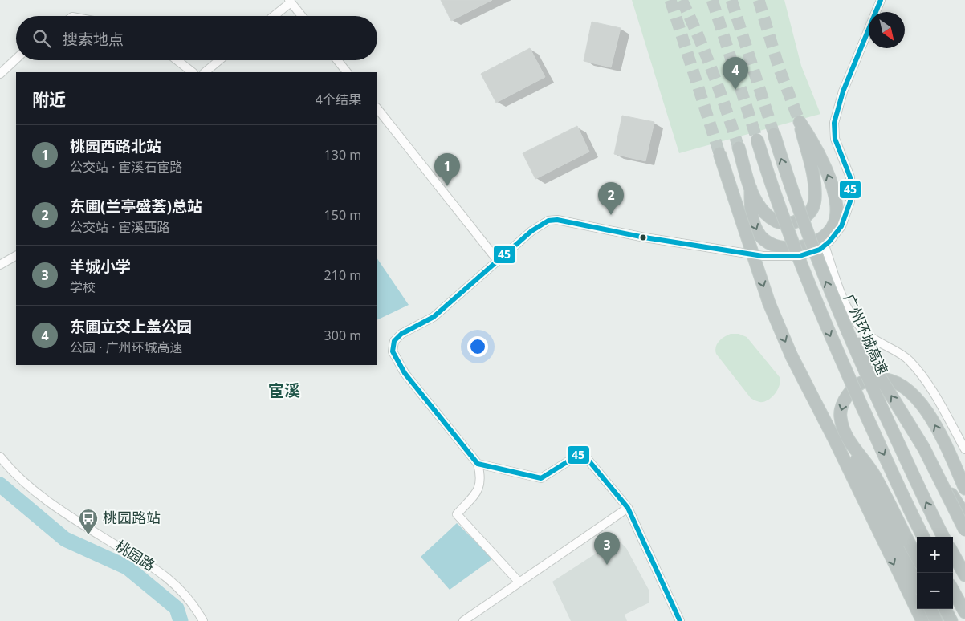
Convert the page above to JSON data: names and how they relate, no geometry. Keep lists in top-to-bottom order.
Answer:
{
  "streets": {
    "highway": ["广州环城高速"],
    "street": ["桃园路"]
  },
  "districts": ["宦溪"],
  "places": {
    "bus stop": ["桃园路站"]
  },
  "lines": ["transit line 45"],
  "north": "bottom right",
  "page": {
    "search": "搜索地点",
    "pins": [
      "4",
      "1",
      "2",
      "3"
    ],
    "heading": ["附近", "4个结果"],
    "list": [
      {
        "mark": "1",
        "name": "桃园西路北站",
        "note": "公交站 · 宦溪石宦路",
        "value": "130 m"
      },
      {
        "mark": "2",
        "name": "东圃(兰亭盛荟)总站",
        "note": "公交站 · 宦溪西路",
        "value": "150 m"
      },
      {
        "mark": "3",
        "name": "羊城小学",
        "note": "学校",
        "value": "210 m"
      },
      {
        "mark": "4",
        "name": "东圃立交上盖公园",
        "note": "公园 · 广州环城高速",
        "value": "300 m"
      }
    ],
    "map_buttons": ["+", "−"]
  }
}
